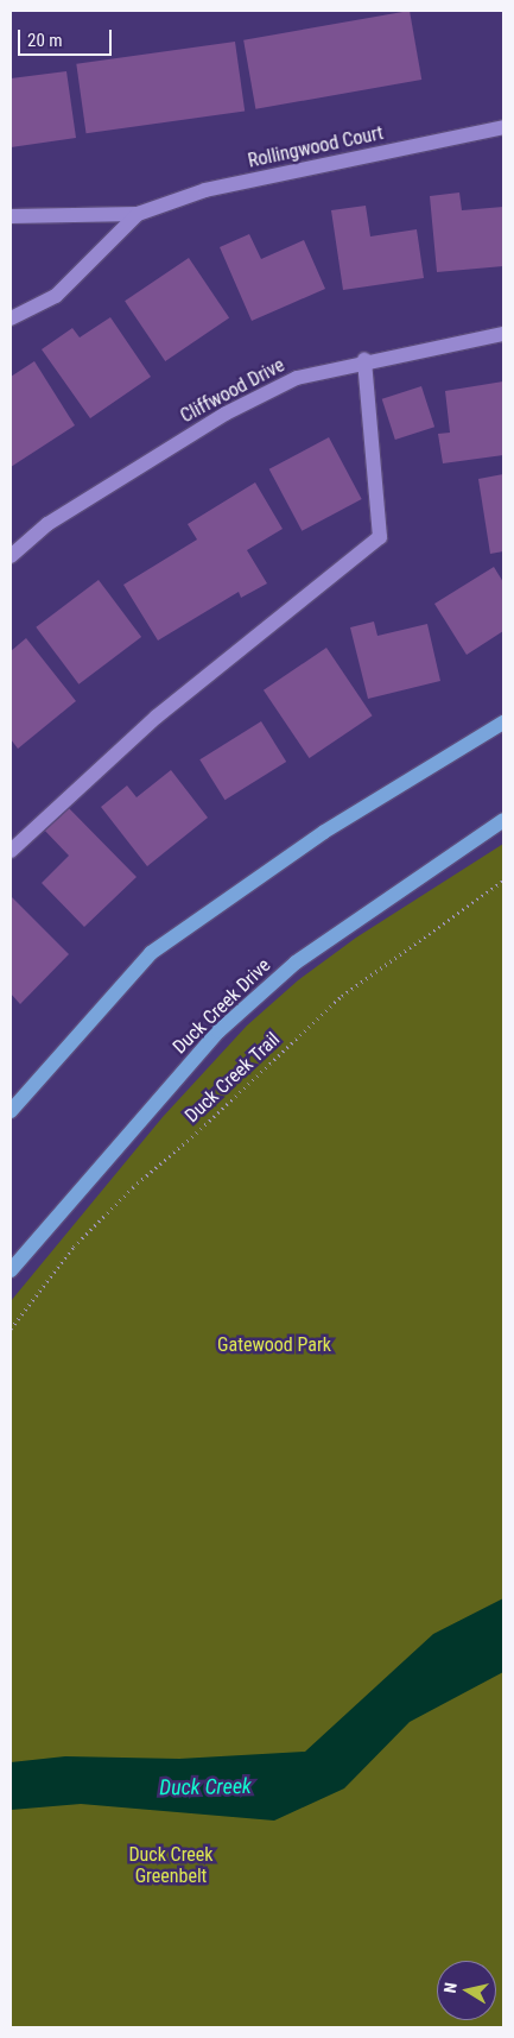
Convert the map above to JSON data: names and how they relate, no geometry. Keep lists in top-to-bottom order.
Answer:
{
  "streets": {
    "main road": ["Duck Creek Drive"],
    "street": ["Rollingwood Court", "Cliffwood Drive"],
    "path": ["Duck Creek Trail"]
  },
  "water": ["Duck Creek"],
  "parks": ["Gatewood Park", "Duck Creek Greenbelt"],
  "scale_bar": "20 m",
  "north": "left"
}
